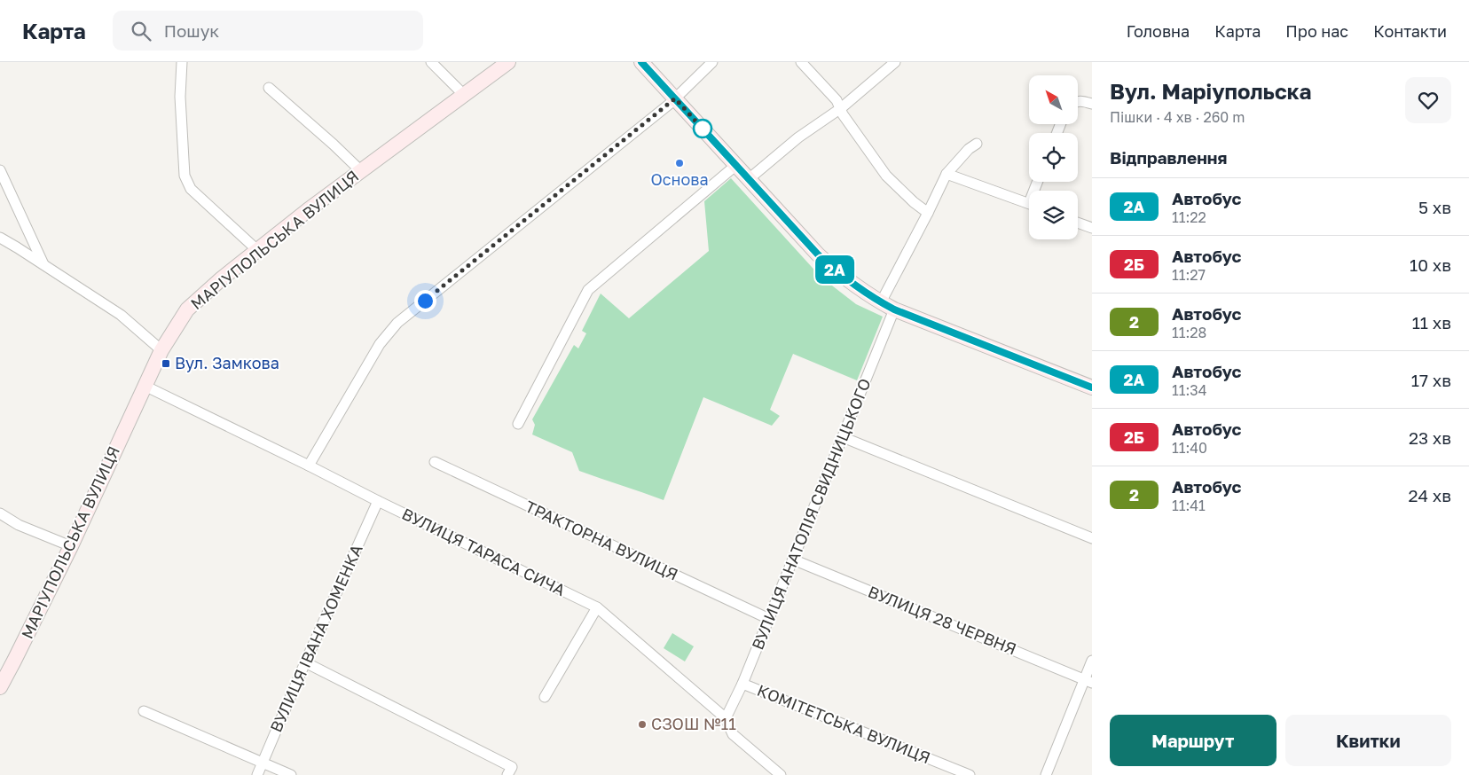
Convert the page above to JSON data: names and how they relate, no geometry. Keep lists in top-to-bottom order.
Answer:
{
  "streets": {
    "main road": ["МАРІУПОЛЬСЬКА ВУЛИЦЯ"],
    "street": [
      "ВУЛИЦЯ АНАТОЛІЯ СВИДНИЦЬКОГО",
      "ТРАКТОРНА ВУЛИЦЯ",
      "ВУЛИЦЯ ТАРАСА СИЧА",
      "ВУЛИЦЯ 28 ЧЕРВНЯ",
      "ВУЛИЦЯ ІВАНА ХОМЕНКА",
      "КОМІТЕТСЬКА ВУЛИЦЯ"
    ]
  },
  "crossings": [
    ["МАРІУПОЛЬСЬКА ВУЛИЦЯ", "ВУЛИЦЯ ТАРАСА СИЧА"],
    ["ВУЛИЦЯ АНАТОЛІЯ СВИДНИЦЬКОГО", "ТРАКТОРНА ВУЛИЦЯ"],
    ["ВУЛИЦЯ АНАТОЛІЯ СВИДНИЦЬКОГО", "ВУЛИЦЯ ТАРАСА СИЧА"],
    ["ВУЛИЦЯ АНАТОЛІЯ СВИДНИЦЬКОГО", "ВУЛИЦЯ 28 ЧЕРВНЯ"],
    ["ВУЛИЦЯ АНАТОЛІЯ СВИДНИЦЬКОГО", "КОМІТЕТСЬКА ВУЛИЦЯ"],
    ["ВУЛИЦЯ ТАРАСА СИЧА", "ВУЛИЦЯ ІВАНА ХОМЕНКА"]
  ],
  "places": {
    "other": ["Основа", "СЗОШ №11"],
    "transit": ["Вул. Замкова"]
  },
  "lines": ["bus line 2А"],
  "north": "top left",
  "page": {
    "header": "Карта",
    "search": "Пошук",
    "nav": [
      "Головна",
      "Карта",
      "Про нас",
      "Контакти"
    ],
    "on_map": "2А",
    "heading": [
      ["Вул. Маріупольска", "Пішки · 4 хв · 260 m"],
      "Відправлення"
    ],
    "list": [
      {
        "mark": "2А",
        "name": "Автобус",
        "note": "11:22",
        "value": "5 хв"
      },
      {
        "mark": "2Б",
        "name": "Автобус",
        "note": "11:27",
        "value": "10 хв"
      },
      {
        "mark": "2",
        "name": "Автобус",
        "note": "11:28",
        "value": "11 хв"
      },
      {
        "mark": "2А",
        "name": "Автобус",
        "note": "11:34",
        "value": "17 хв"
      },
      {
        "mark": "2Б",
        "name": "Автобус",
        "note": "11:40",
        "value": "23 хв"
      },
      {
        "mark": "2",
        "name": "Автобус",
        "note": "11:41",
        "value": "24 хв"
      }
    ],
    "buttons": ["Маршрут", "Квитки"]
  }
}
